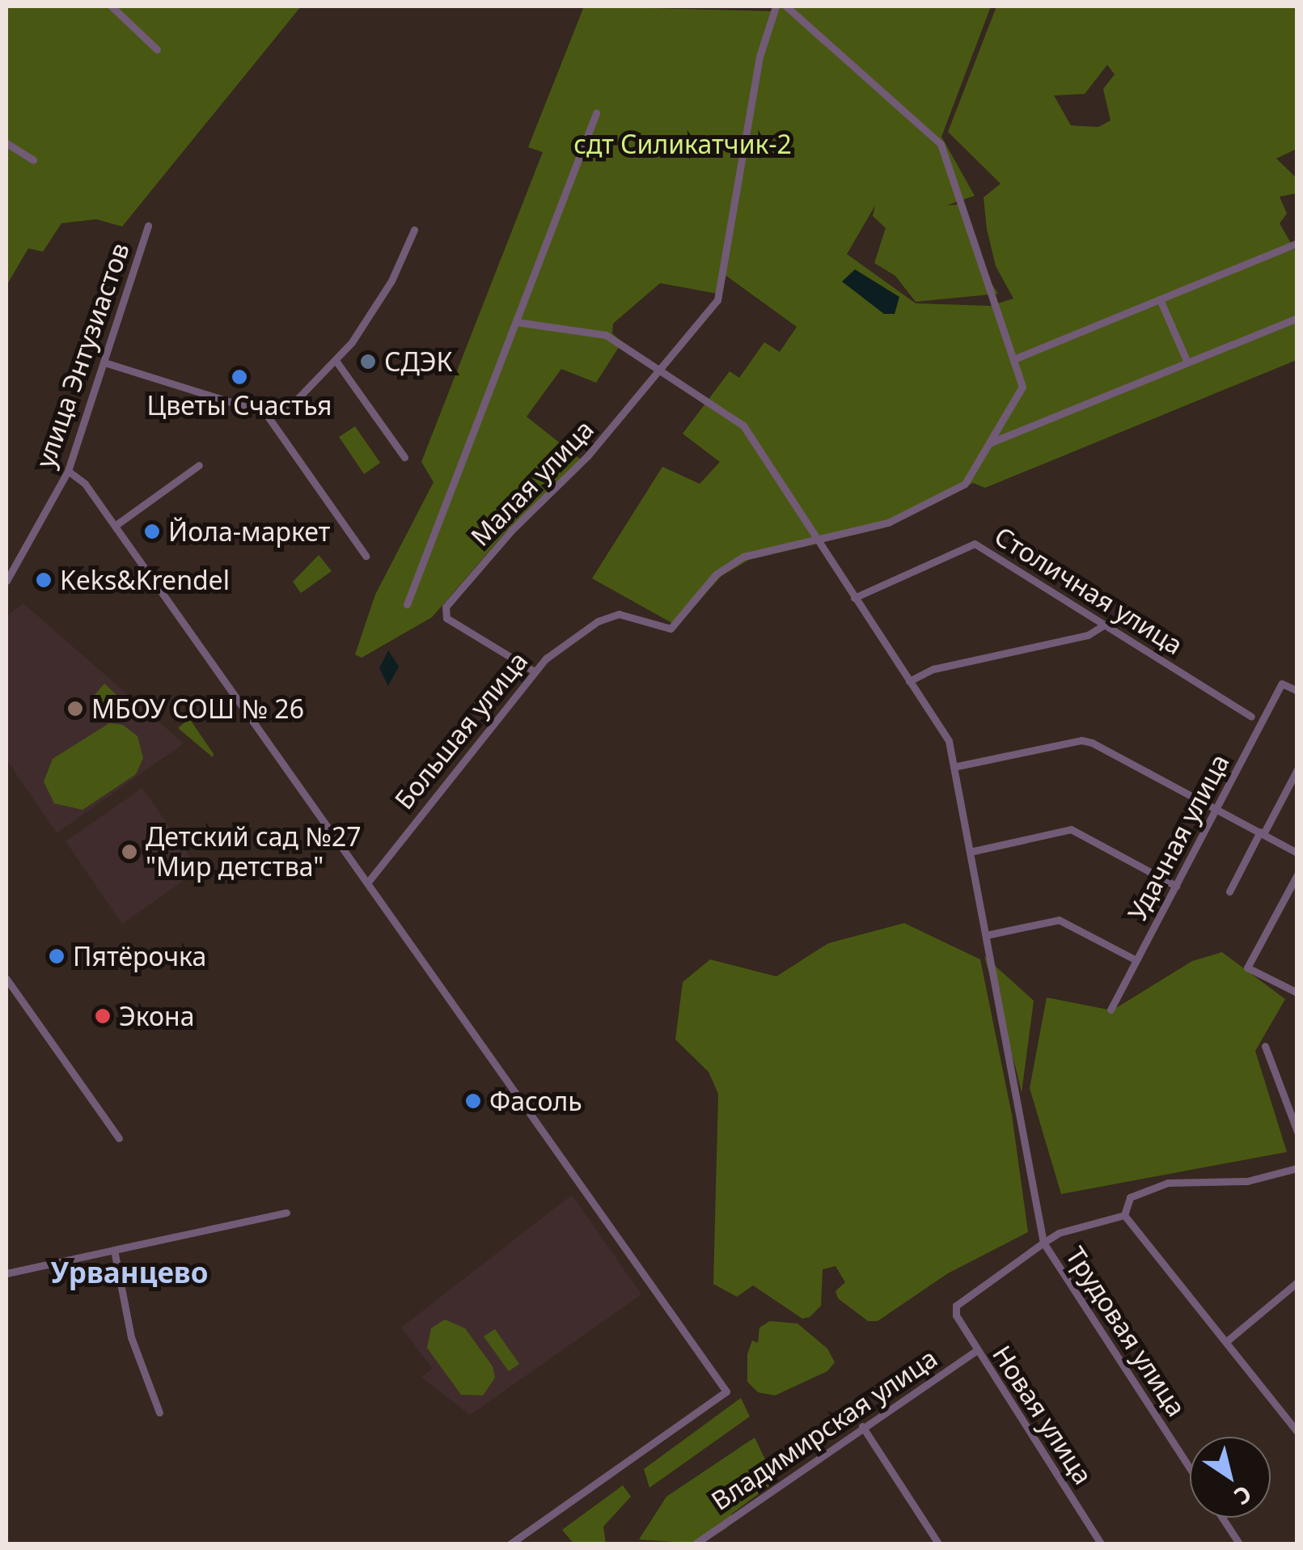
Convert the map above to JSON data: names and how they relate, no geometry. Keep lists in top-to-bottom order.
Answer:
{
  "streets": {
    "street": [
      "улица Энтузиастов",
      "Малая улица",
      "Столичная улица",
      "Большая улица",
      "Удачная улица",
      "Трудовая улица",
      "Новая улица",
      "Владимирская улица"
    ]
  },
  "crossings": [
    ["Малая улица", "Большая улица"],
    ["Трудовая улица", "Новая улица"],
    ["Новая улица", "Владимирская улица"]
  ],
  "districts": ["Урванцево"],
  "parks": ["сдт Силикатчик-2"],
  "places": [
    "СДЭК",
    "Цветы Счастья",
    "Йола-маркет",
    "Keks&Krendel",
    "МБОУ СОШ № 26",
    "Детский сад №27 \"Мир детства\"",
    "Пятёрочка",
    "Экона",
    "Фасоль"
  ],
  "north": "bottom right"
}
